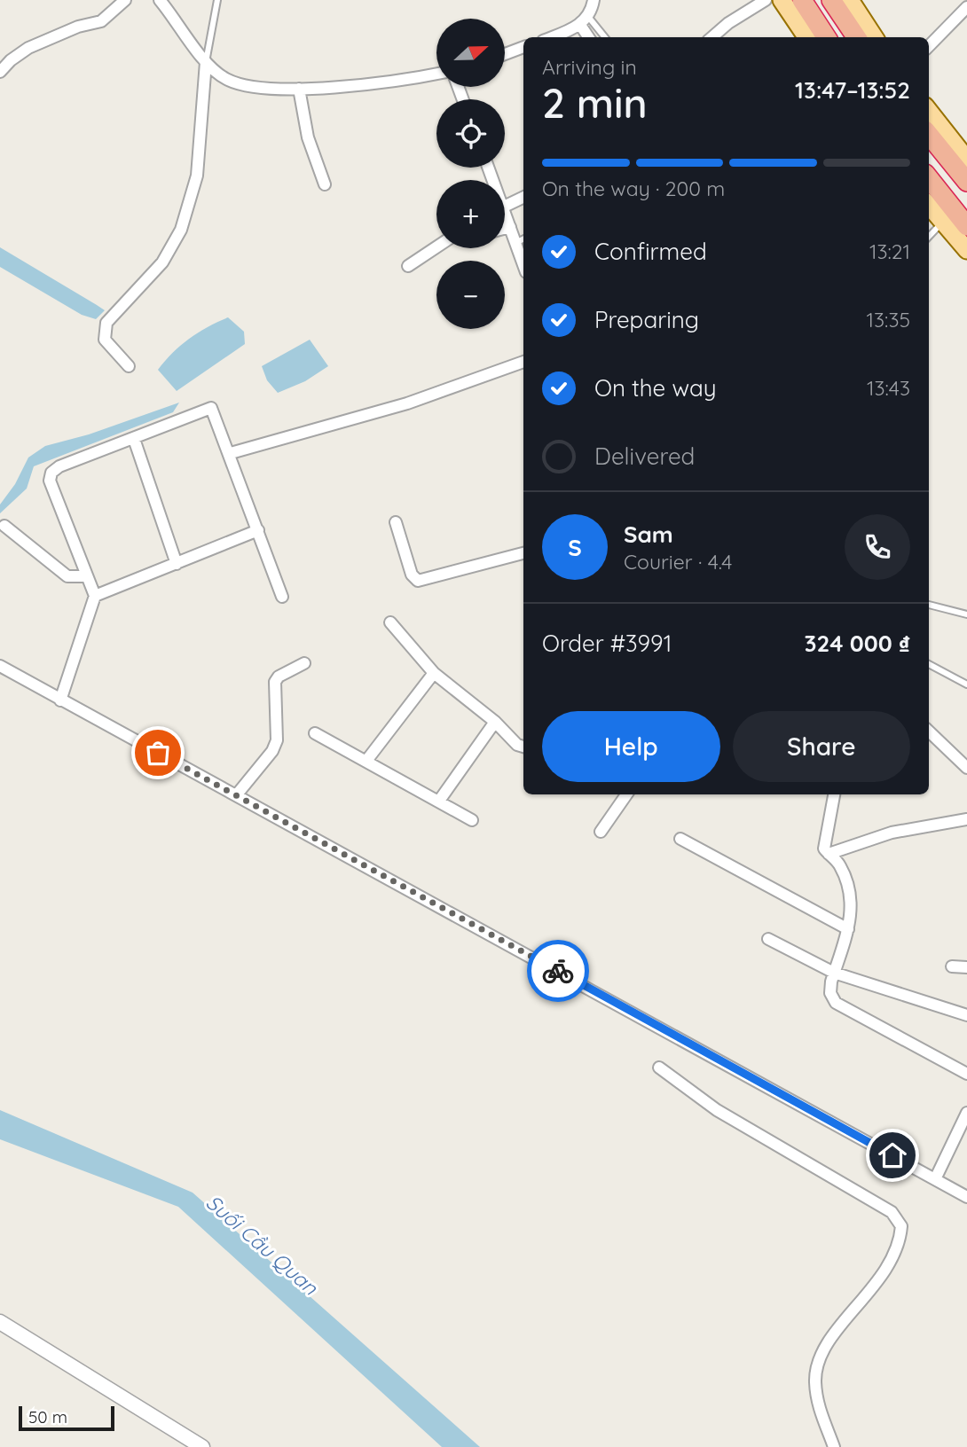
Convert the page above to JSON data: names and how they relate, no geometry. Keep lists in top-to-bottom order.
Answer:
{
  "water": ["Suối Cầu Quan"],
  "scale_bar": "50 m",
  "north": "right",
  "page": {
    "map_buttons": ["+", "−"],
    "heading": ["2 min", "Arriving in", "13:47–13:52"],
    "panel": [
      "Sam",
      "Courier · 4.4",
      "Order #3991",
      "324 000 ₫"
    ],
    "bar": "On the way · 200 m",
    "list": [
      ["Confirmed", "13:21"],
      ["Preparing", "13:35"],
      ["On the way", "13:43"],
      "Delivered"
    ],
    "round": "S",
    "buttons": ["Help", "Share"],
    "scale": "50 m"
  }
}
